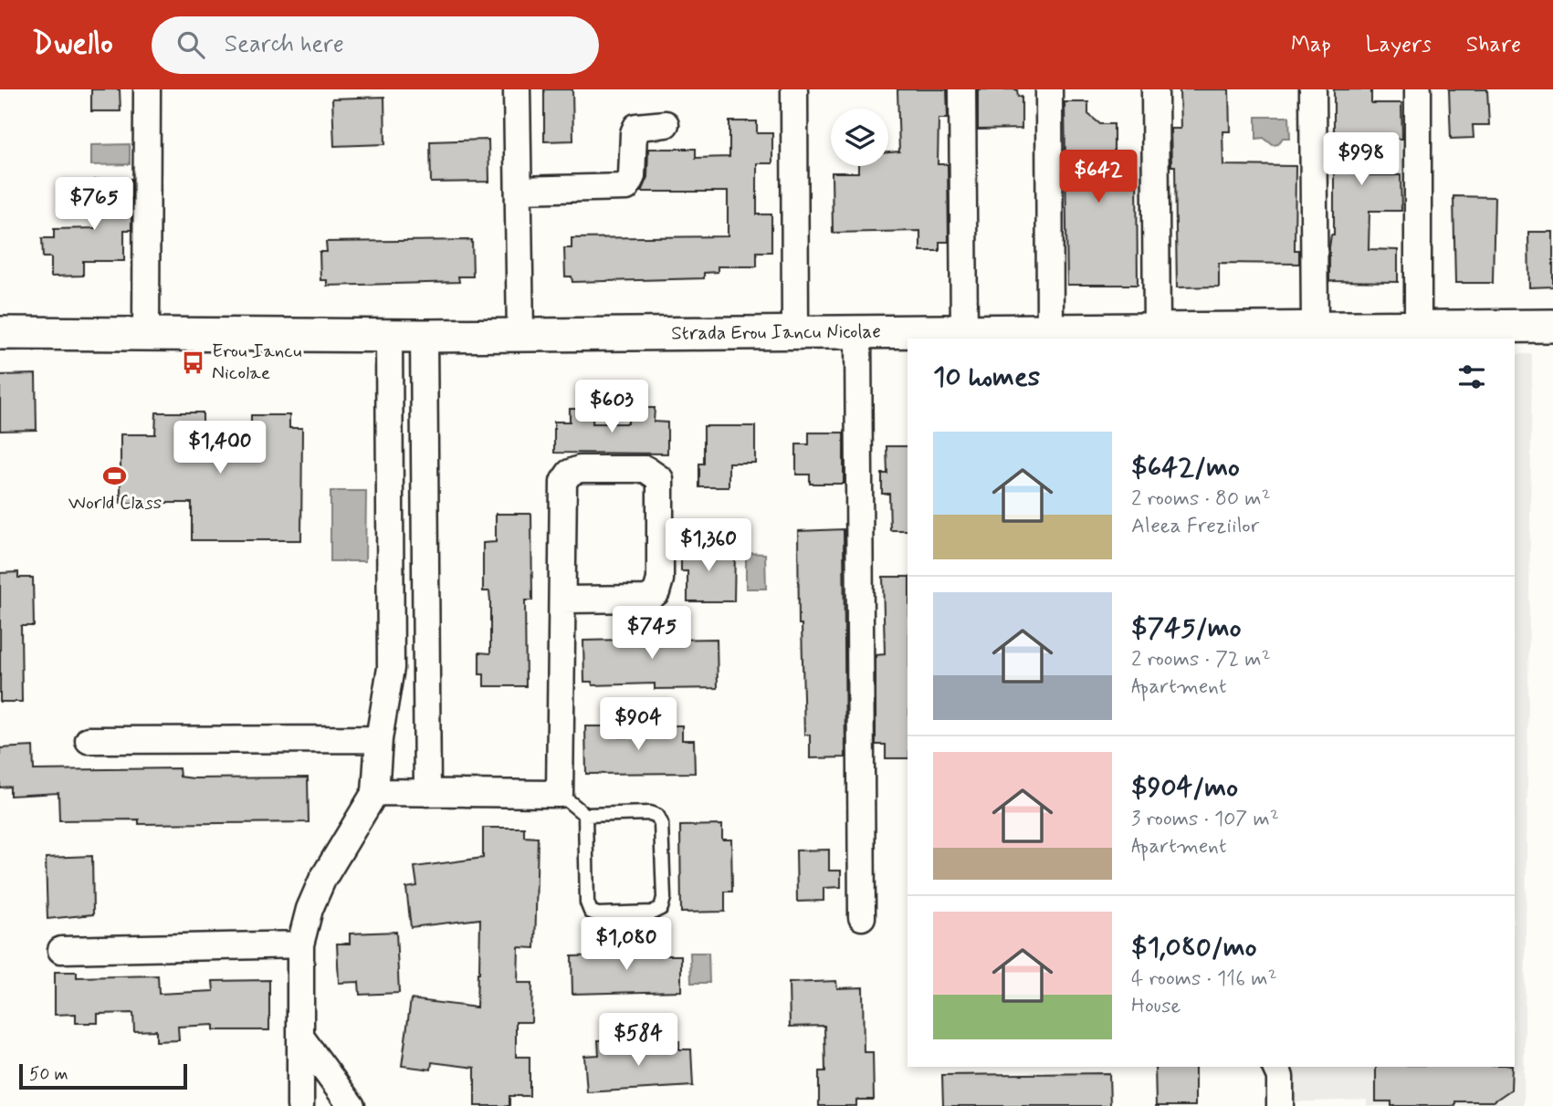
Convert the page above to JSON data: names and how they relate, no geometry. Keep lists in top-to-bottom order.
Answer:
{
  "streets": {
    "street": ["Strada Erou Iancu Nicolae"]
  },
  "places": {
    "bus stop": ["Erou Iancu Nicolae"],
    "sports": ["World Class"]
  },
  "scale_bar": "50 m",
  "page": {
    "header": "Dwello",
    "search": "Search here",
    "nav": ["Map", "Layers", "Share"],
    "price": [
      "$998",
      "$642",
      "$765",
      "$603",
      "$1,400",
      "$1,360",
      "$745",
      "$904",
      "$1,080",
      "$584"
    ],
    "heading": "10 homes",
    "list": [
      {
        "name": "$642/mo",
        "note": "2 rooms · 80 m² · Aleea Freziilor"
      },
      {
        "name": "$745/mo",
        "note": "2 rooms · 72 m² · Apartment"
      },
      {
        "name": "$904/mo",
        "note": "3 rooms · 107 m² · Apartment"
      },
      {
        "name": "$1,080/mo",
        "note": "4 rooms · 116 m² · House"
      }
    ],
    "scale": "50 m"
  }
}
